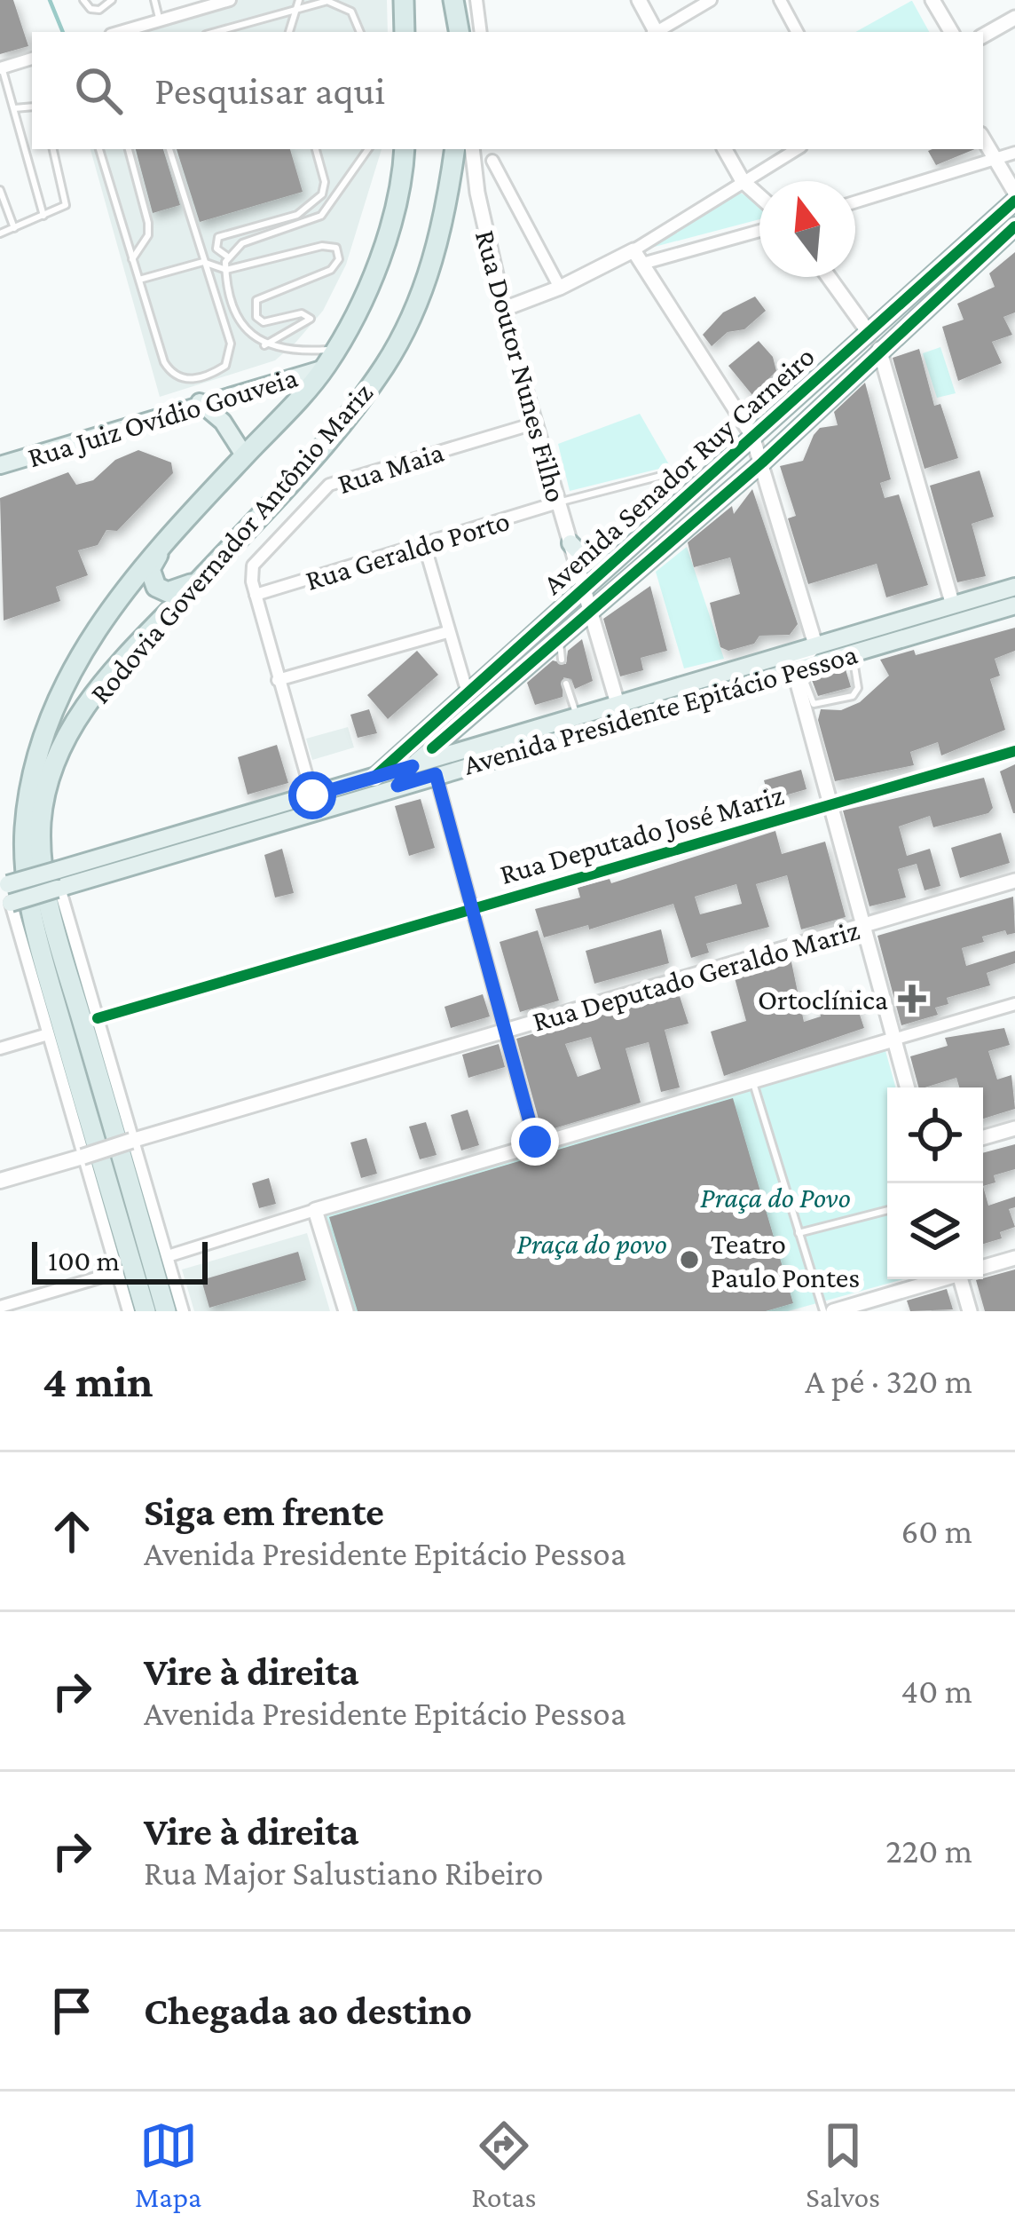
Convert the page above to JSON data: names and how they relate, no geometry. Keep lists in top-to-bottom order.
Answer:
{
  "streets": {
    "highway": ["Rodovia Governador Antônio Mariz"],
    "main road": ["Rua Juiz Ovídio Gouveia", "Avenida Senador Ruy Carneiro", "Avenida Presidente Epitácio Pessoa"],
    "street": [
      "Rua Doutor Nunes Filho",
      "Rua Maia",
      "Rua Geraldo Porto",
      "Rua Deputado José Mariz",
      "Rua Deputado Geraldo Mariz"
    ]
  },
  "crossings": [
    ["Rua Doutor Nunes Filho", "Rua Maia"],
    ["Rua Doutor Nunes Filho", "Avenida Senador Ruy Carneiro"],
    ["Rua Doutor Nunes Filho", "Rua Geraldo Porto"],
    ["Rua Doutor Nunes Filho", "Avenida Presidente Epitácio Pessoa"],
    ["Rua Juiz Ovídio Gouveia", "Rodovia Governador Antônio Mariz"],
    ["Rua Maia", "Rua Geraldo Porto"],
    ["Avenida Senador Ruy Carneiro", "Avenida Presidente Epitácio Pessoa"]
  ],
  "parks": ["Praça do Povo", "Praça do povo"],
  "places": {
    "health": ["Ortoclínica"],
    "other": ["Teatro Paulo Pontes"]
  },
  "scale_bar": "100 m",
  "north": "top",
  "page": {
    "search": "Pesquisar aqui",
    "scale": "100 m",
    "heading": ["4 min", "A pé · 320 m"],
    "list": [
      ["Siga em frente", "Avenida Presidente Epitácio Pessoa", "60 m"],
      ["Vire à direita", "Avenida Presidente Epitácio Pessoa", "40 m"],
      ["Vire à direita", "Rua Major Salustiano Ribeiro", "220 m"],
      "Chegada ao destino"
    ],
    "nav": ["Mapa", "Rotas", "Salvos"]
  }
}
